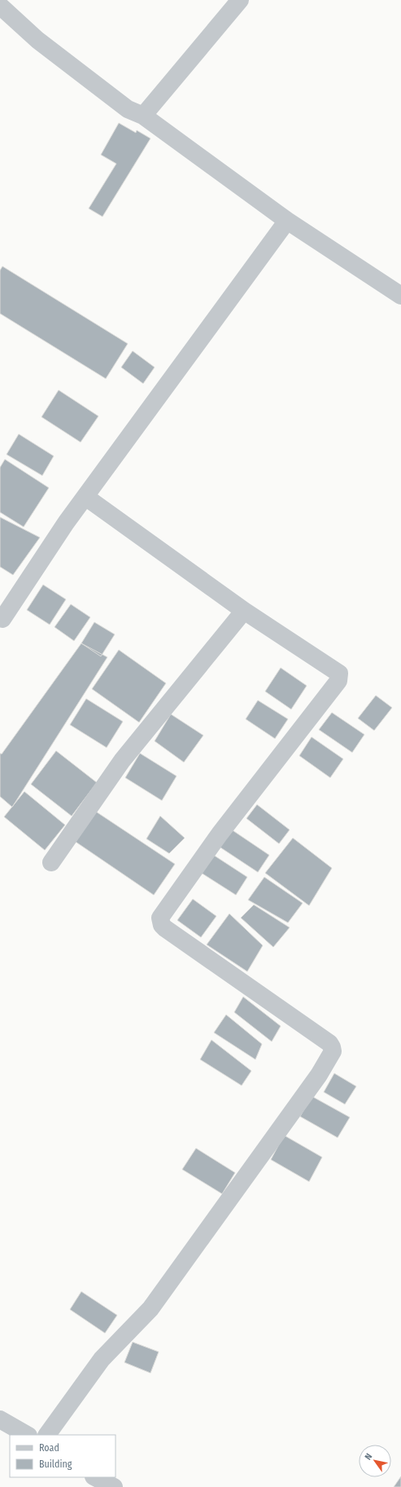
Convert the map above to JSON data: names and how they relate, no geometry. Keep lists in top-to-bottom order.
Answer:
{
  "legend": ["Road", "Building"],
  "north": "top left"
}
